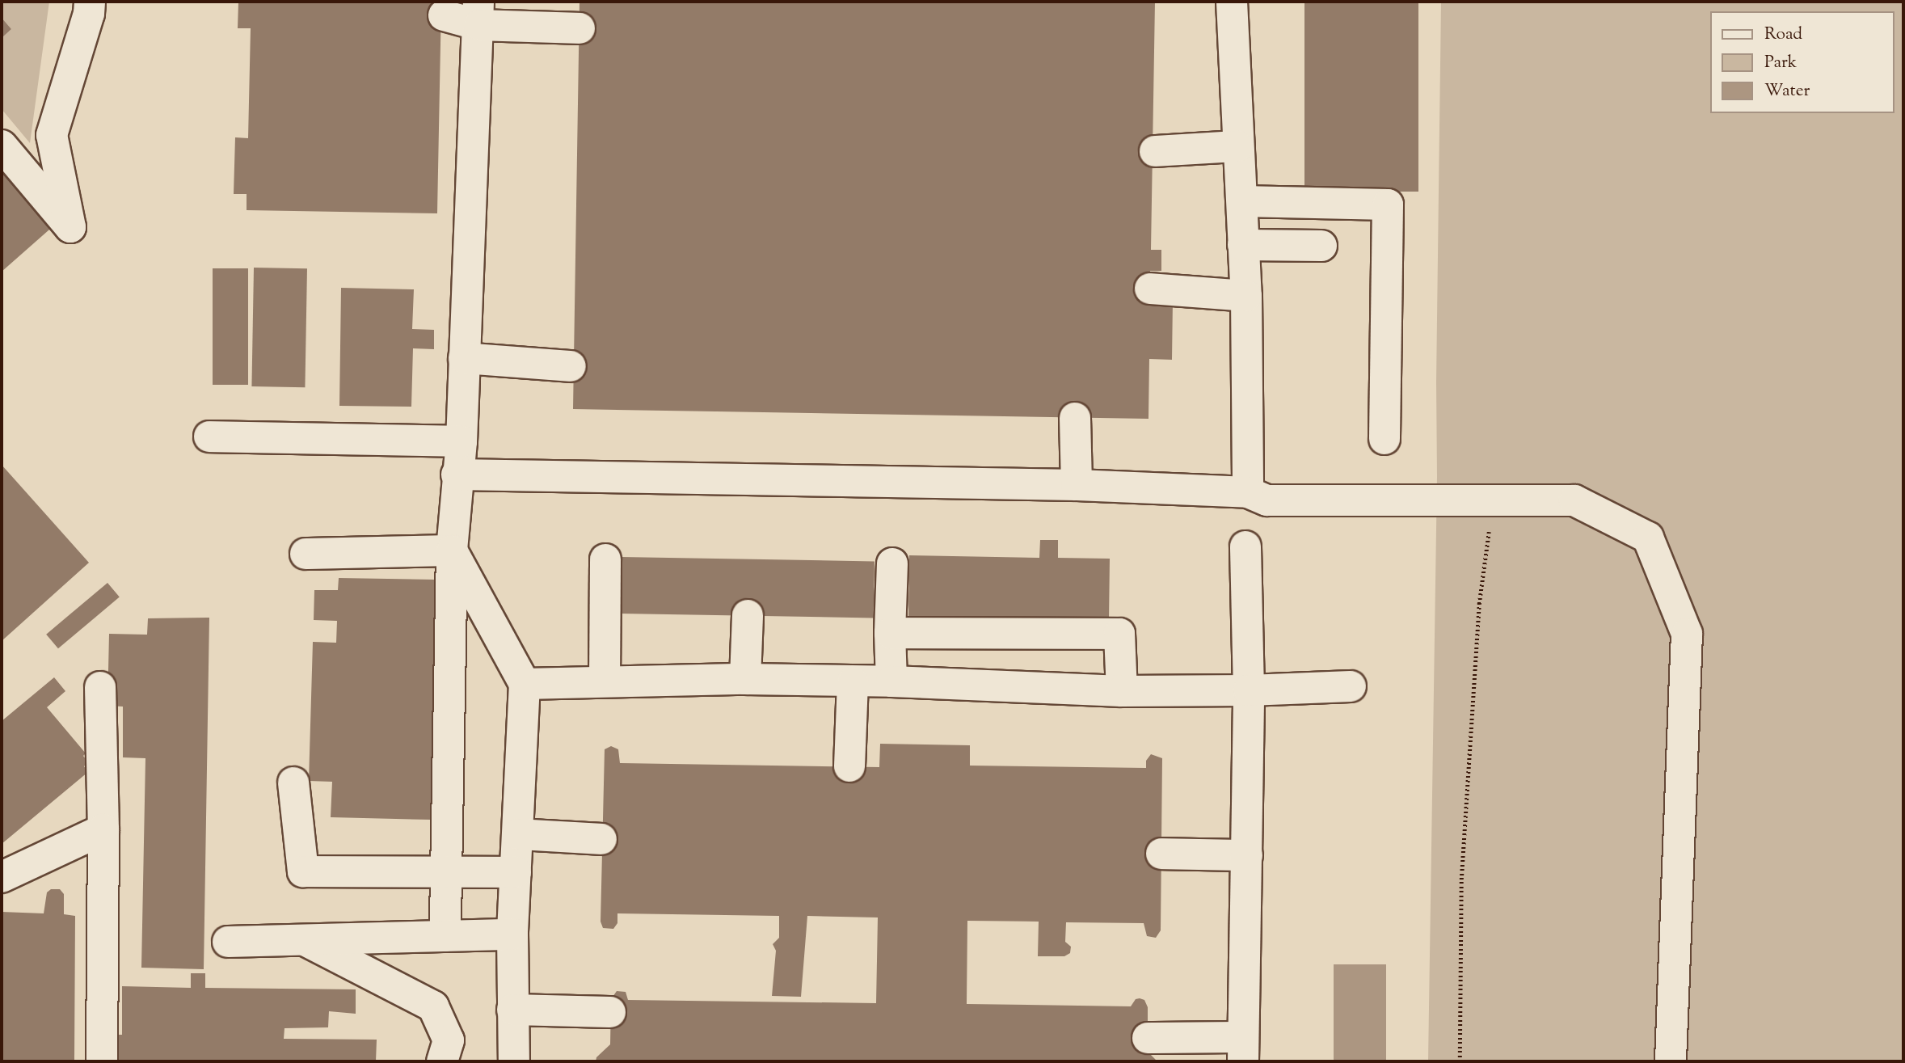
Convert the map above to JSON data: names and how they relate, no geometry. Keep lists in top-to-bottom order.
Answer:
{
  "legend": ["Road", "Park", "Water"]
}
